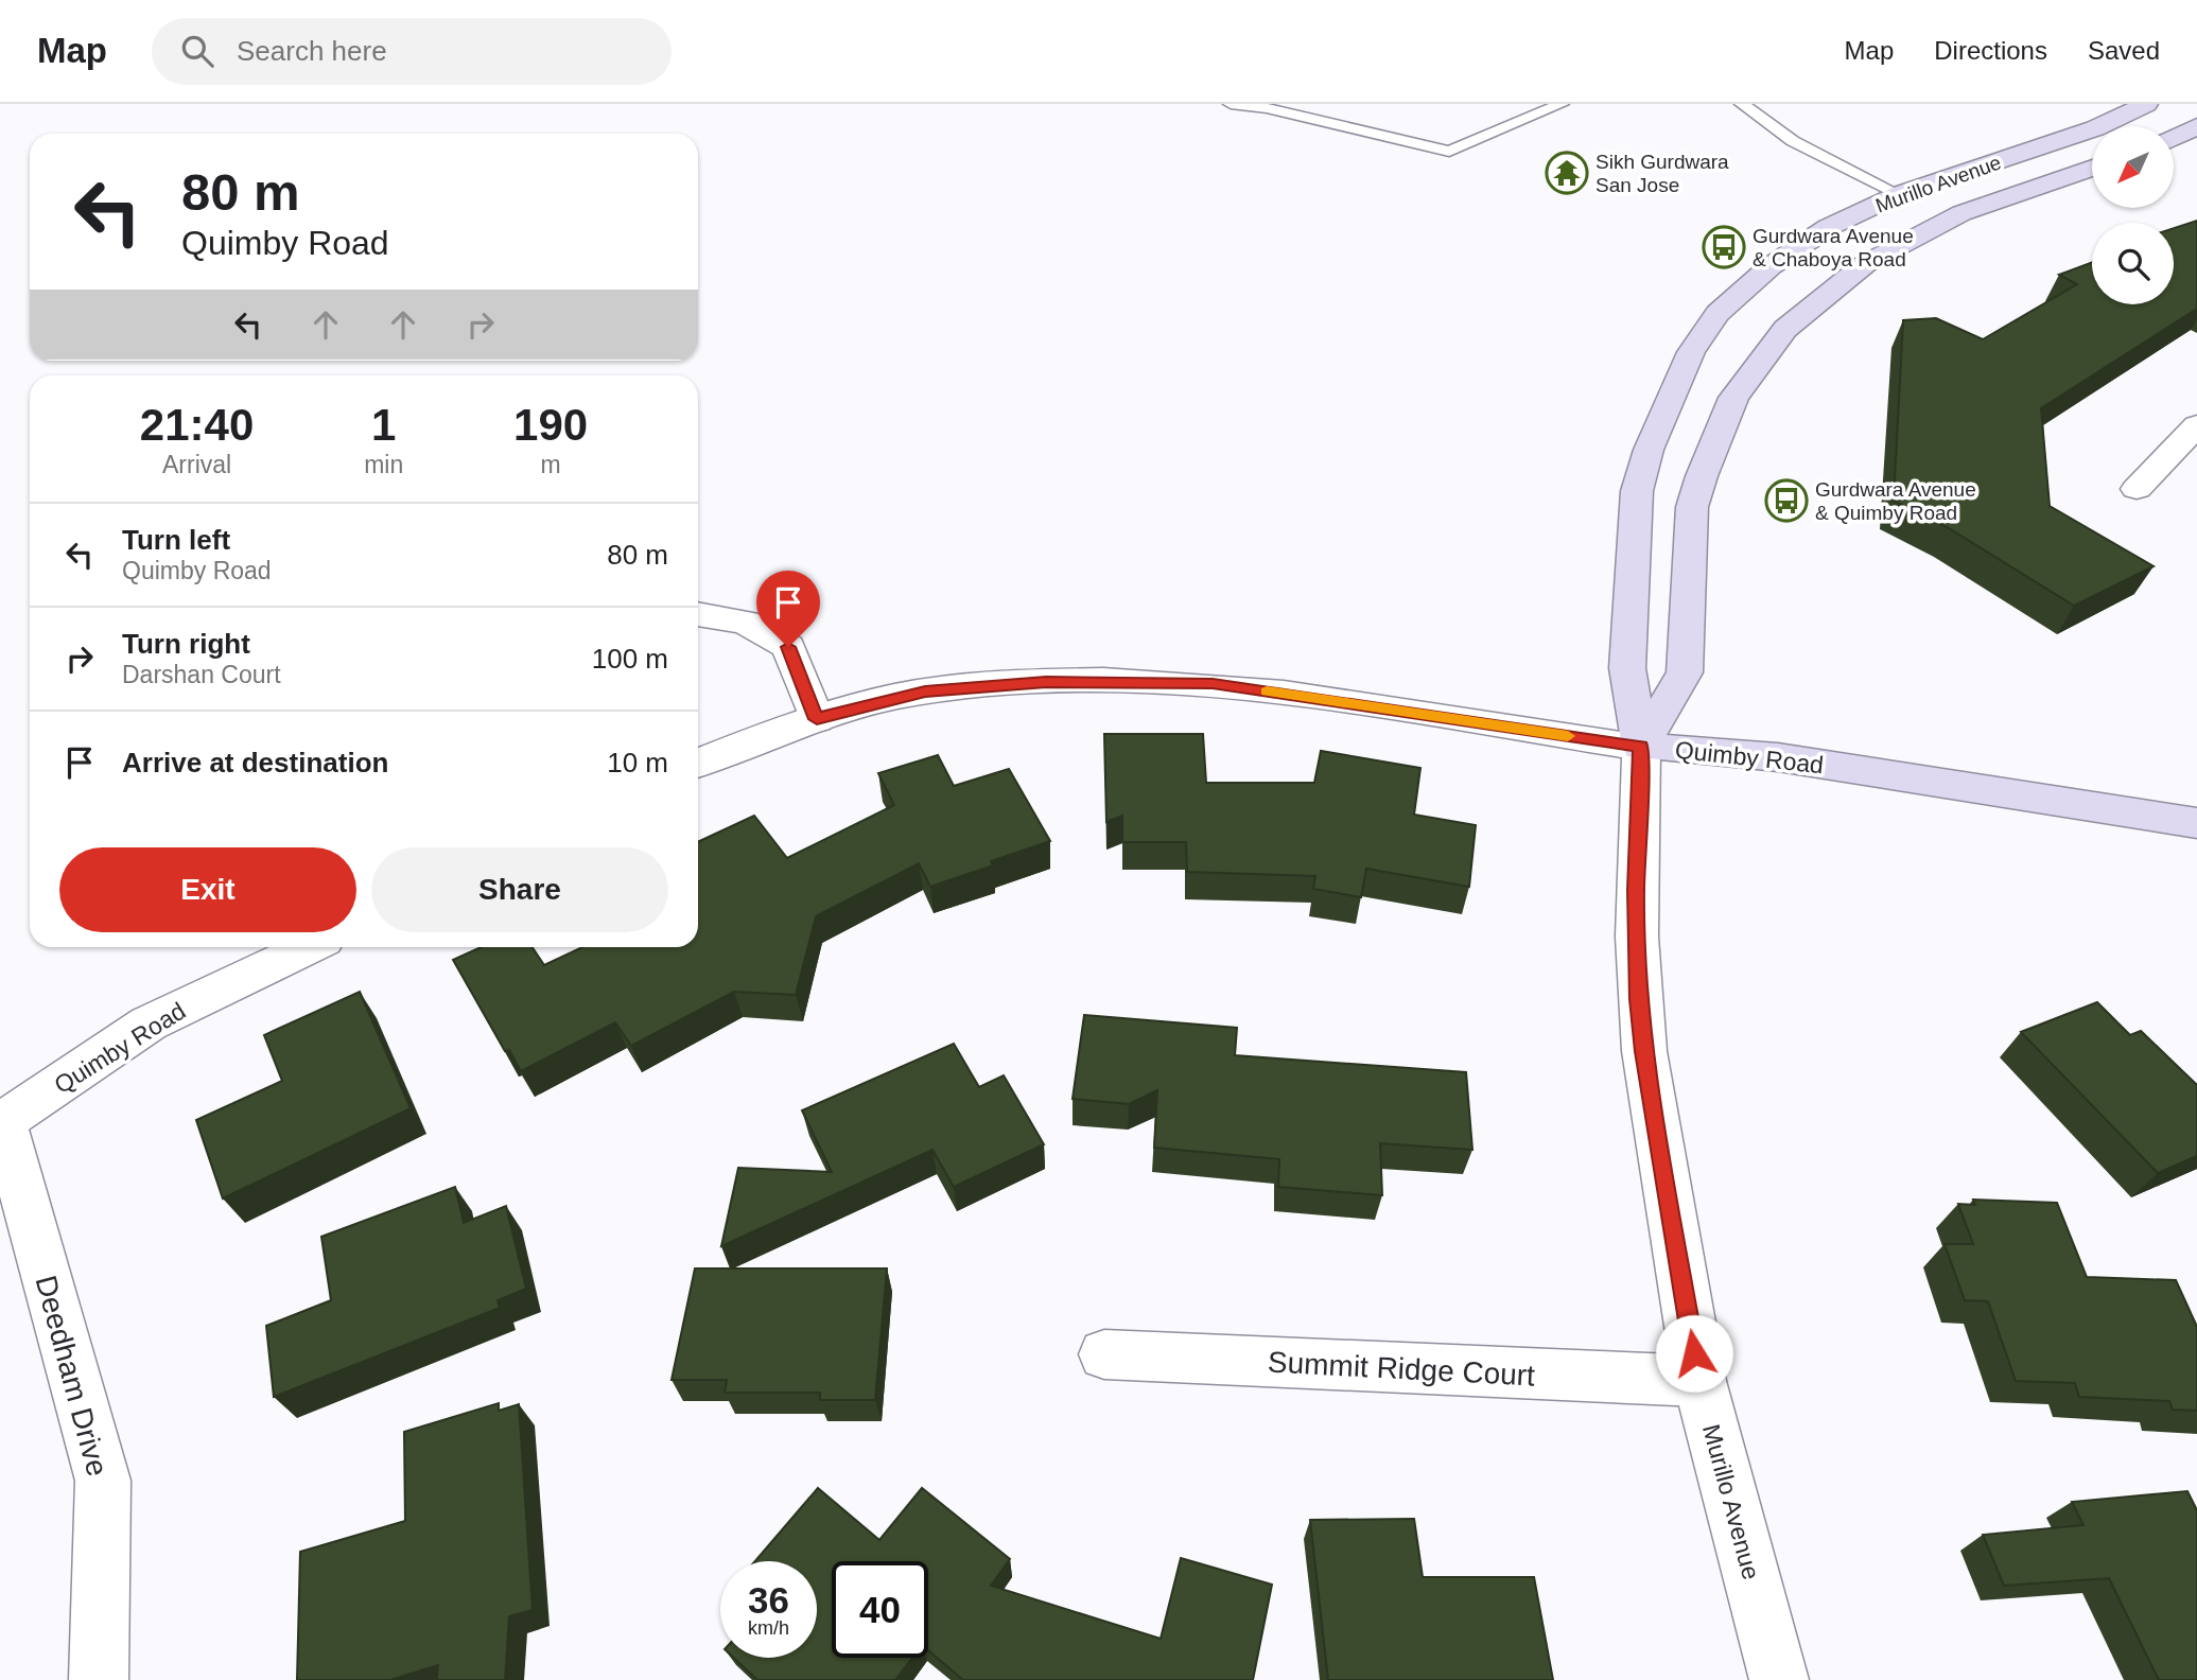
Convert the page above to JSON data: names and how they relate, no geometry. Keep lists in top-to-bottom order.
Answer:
{
  "streets": {
    "main road": ["Murillo Avenue", "Quimby Road"],
    "street": ["Summit Ridge Court", "Deedham Drive"]
  },
  "crossings": [
    ["Murillo Avenue", "Quimby Road"],
    ["Murillo Avenue", "Summit Ridge Court"],
    ["Quimby Road", "Deedham Drive"]
  ],
  "places": {
    "temple": ["Sikh Gurdwara San Jose"],
    "bus stop": ["Gurdwara Avenue & Chaboya Road", "Gurdwara Avenue & Quimby Road"]
  },
  "north": "bottom left",
  "page": {
    "header": "Map",
    "search": "Search here",
    "nav": ["Map", "Directions", "Saved"],
    "turn": ["80 m", "Quimby Road"],
    "eta": [
      "21:40",
      "Arrival",
      "1",
      "min",
      "190",
      "m"
    ],
    "list": [
      {
        "name": "Turn left",
        "note": "Quimby Road",
        "value": "80 m"
      },
      {
        "name": "Turn right",
        "note": "Darshan Court",
        "value": "100 m"
      },
      {
        "name": "Arrive at destination",
        "value": "10 m"
      }
    ],
    "buttons": ["Exit", "Share"],
    "speed": "36 km/h",
    "limit": "40"
  }
}
